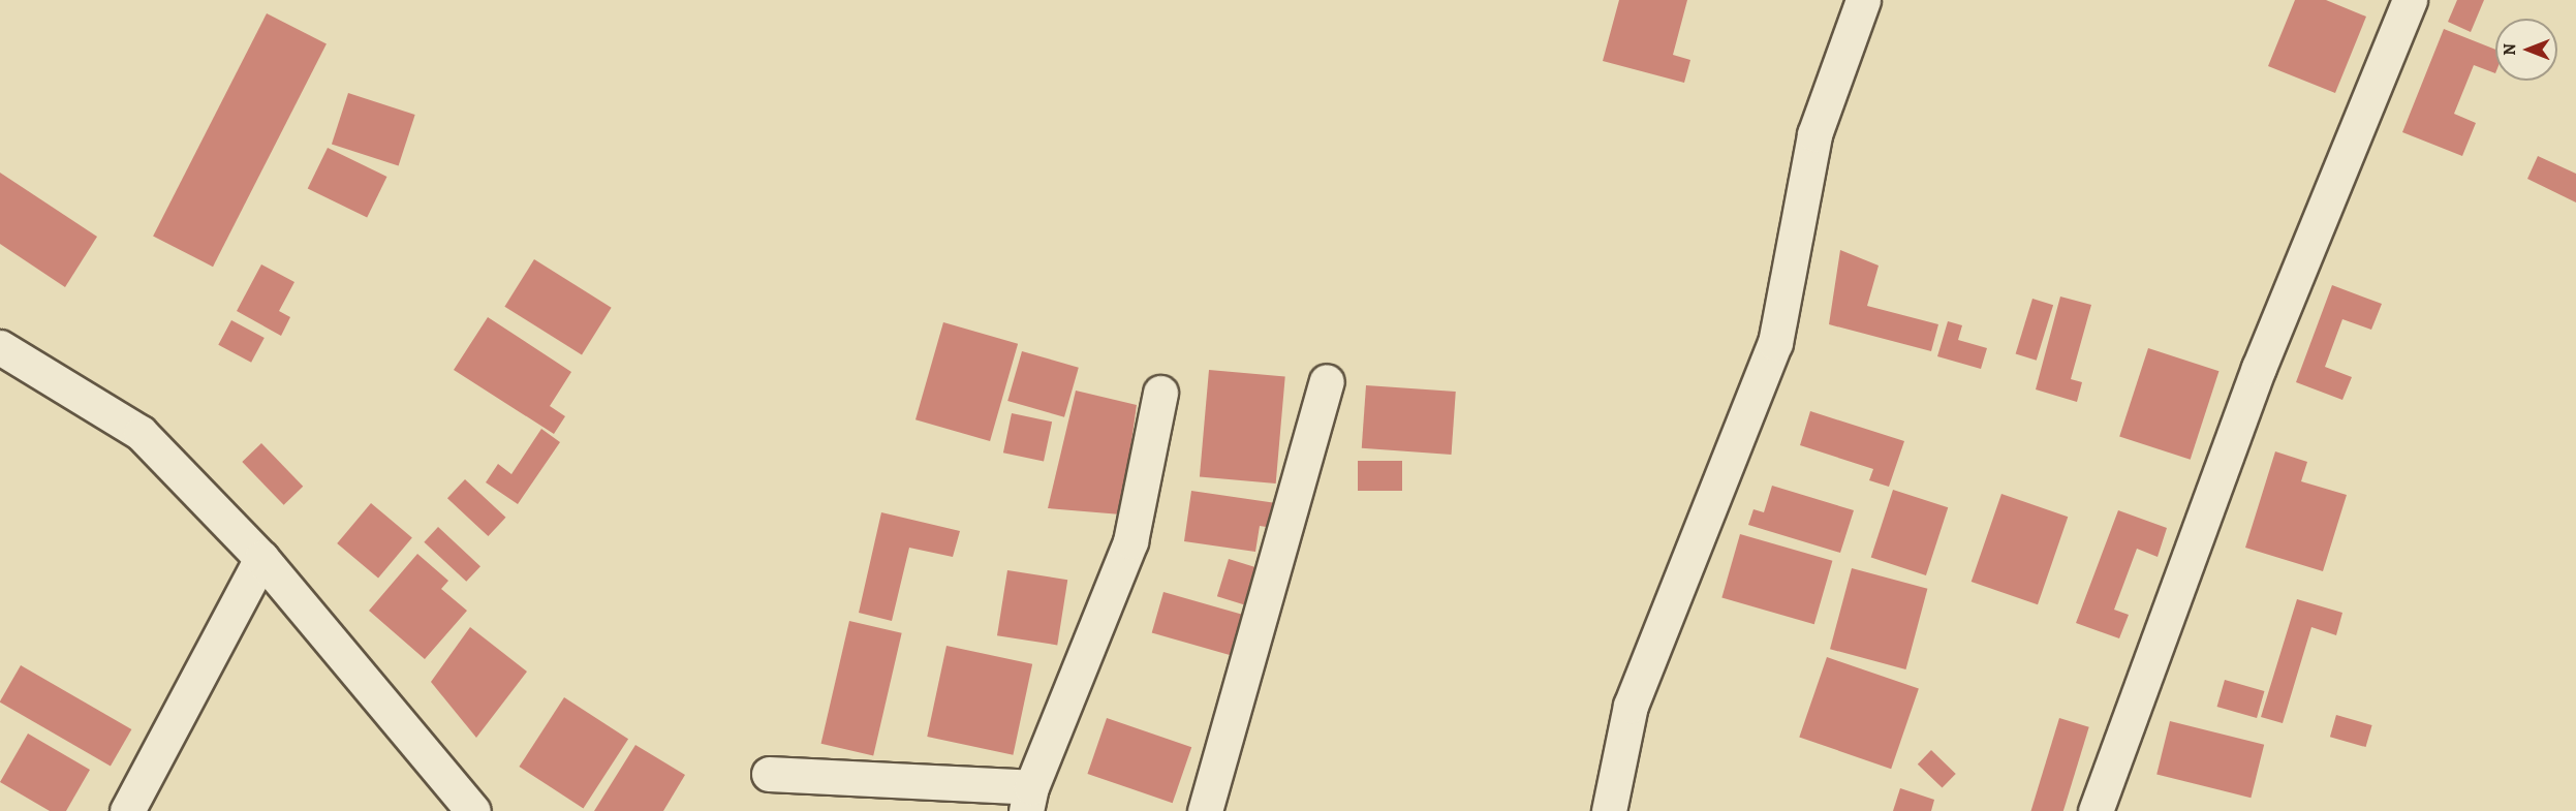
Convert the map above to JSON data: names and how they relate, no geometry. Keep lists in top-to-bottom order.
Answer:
{
  "north": "left"
}
